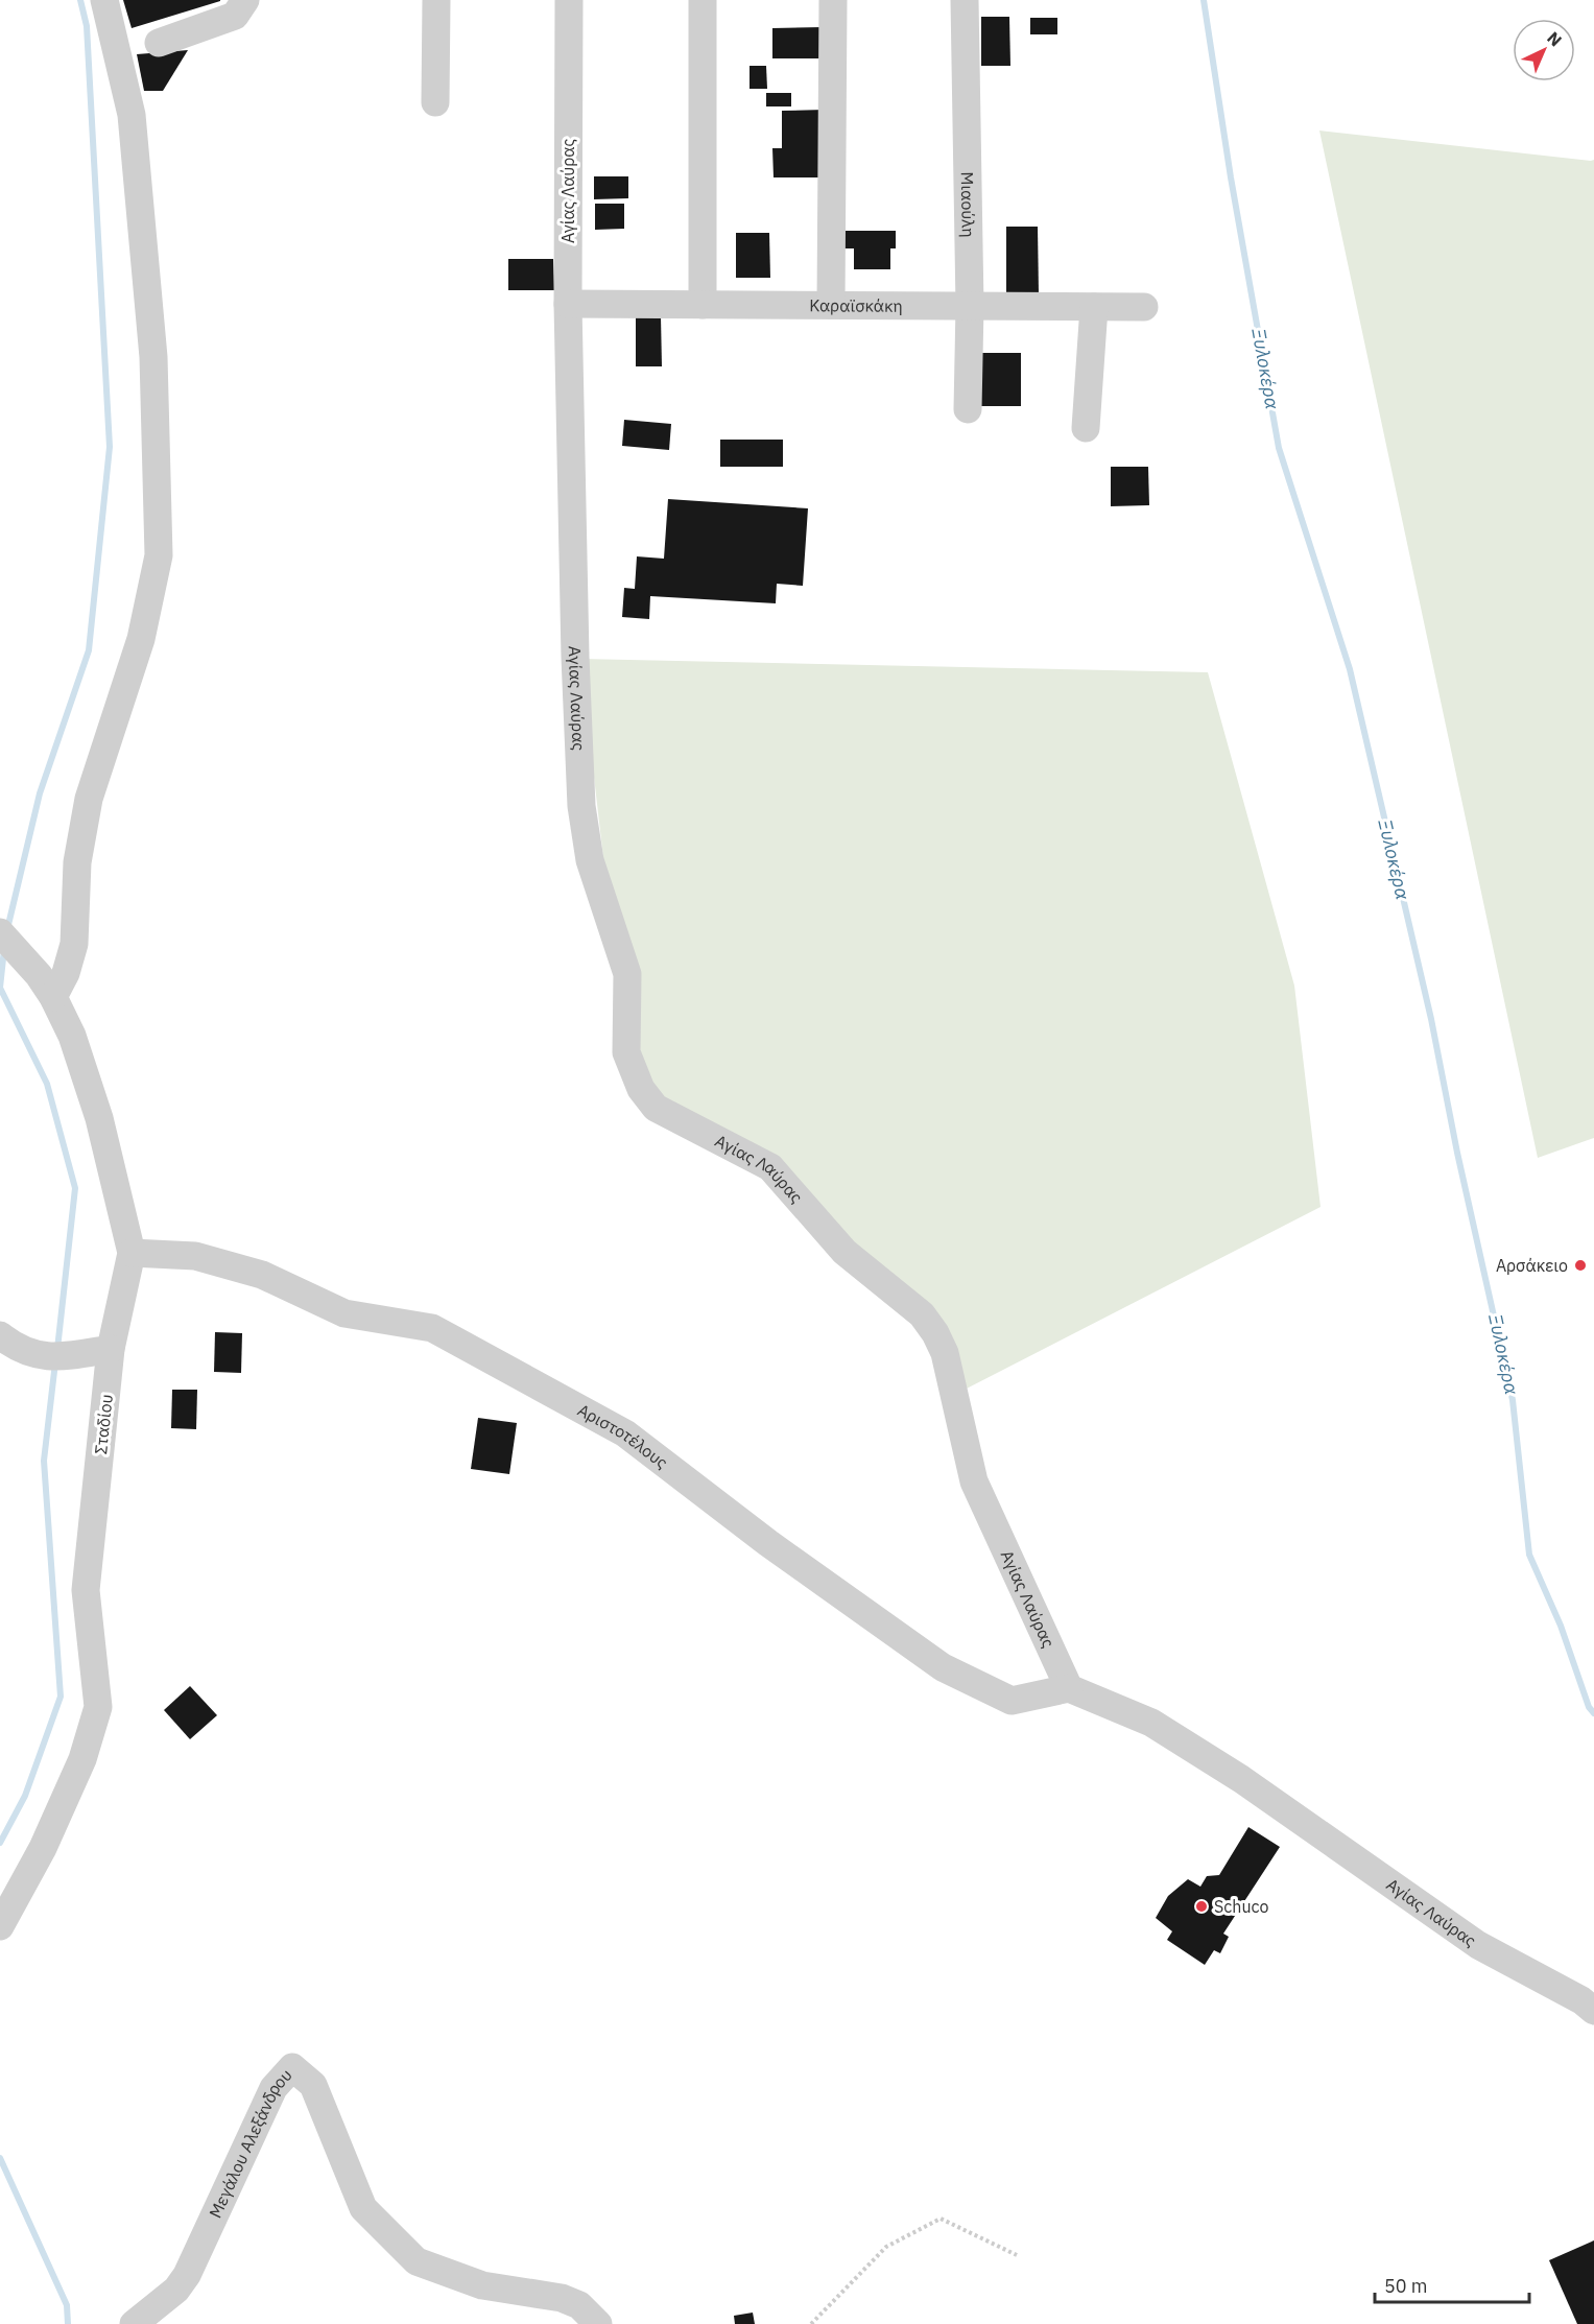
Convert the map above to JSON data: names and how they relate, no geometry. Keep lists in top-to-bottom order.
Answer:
{
  "streets": {
    "street": [
      "Αγίας Λαύρας",
      "Μιαούλη",
      "Καραϊσκάκη",
      "Σταδίου",
      "Αριστοτέλους",
      "Μεγάλου Αλεξάνδρου"
    ]
  },
  "crossings": [
    ["Αγίας Λαύρας", "Καραϊσκάκη"],
    ["Αγίας Λαύρας", "Αριστοτέλους"],
    ["Μιαούλη", "Καραϊσκάκη"],
    ["Σταδίου", "Αριστοτέλους"]
  ],
  "water": ["Ξυλοκέρα"],
  "places": ["Αρσάκειο", "Schuco"],
  "scale_bar": "50 m",
  "north": "top right"
}
